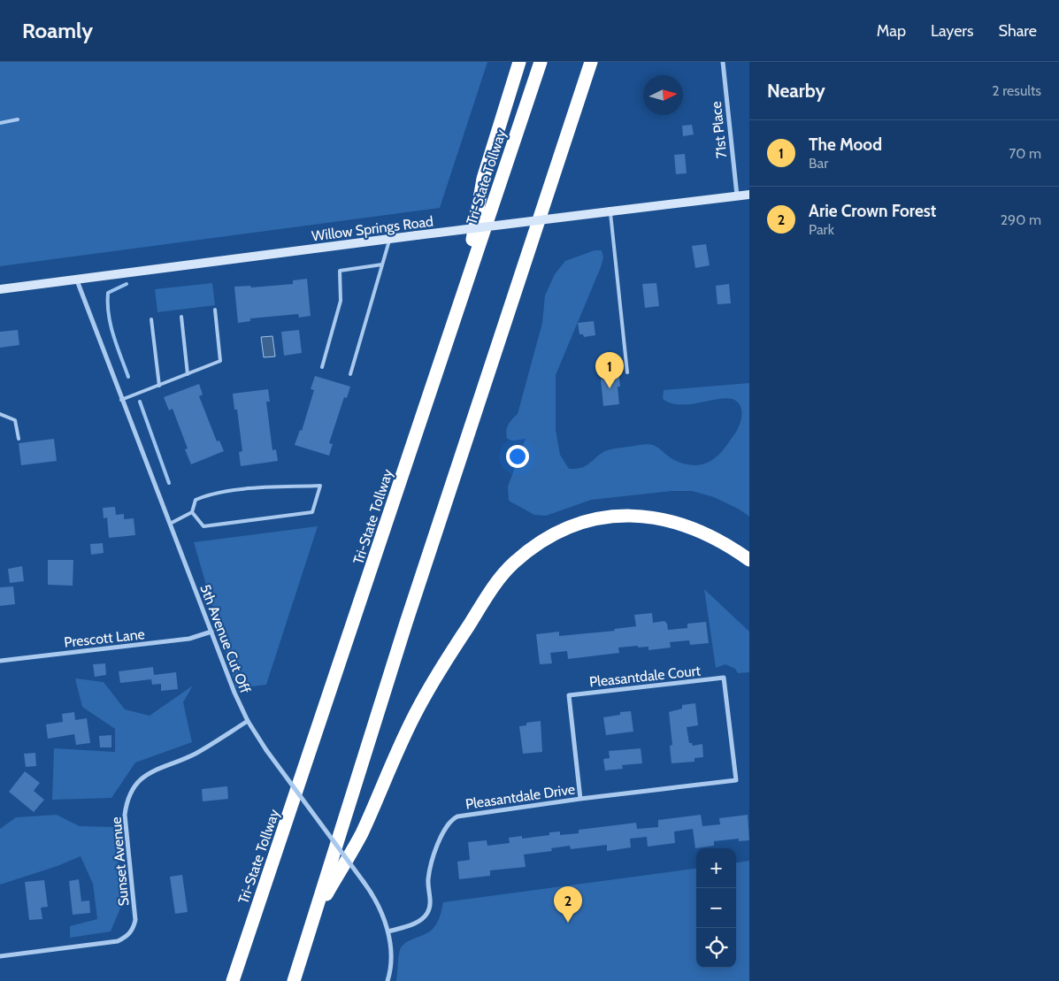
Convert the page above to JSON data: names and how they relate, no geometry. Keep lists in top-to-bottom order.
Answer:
{
  "streets": {
    "highway": ["Tri-State Tollway"],
    "main road": ["Willow Springs Road"],
    "street": [
      "71st Place",
      "Prescott Lane",
      "5th Avenue Cut Off",
      "Pleasantdale Court",
      "Pleasantdale Drive",
      "Sunset Avenue"
    ]
  },
  "crossings": [
    ["71st Place", "Willow Springs Road"],
    ["Willow Springs Road", "5th Avenue Cut Off"],
    ["Prescott Lane", "5th Avenue Cut Off"],
    ["5th Avenue Cut Off", "Pleasantdale Drive"],
    ["5th Avenue Cut Off", "Sunset Avenue"],
    ["Pleasantdale Court", "Pleasantdale Drive"]
  ],
  "north": "right",
  "page": {
    "header": "Roamly",
    "nav": ["Map", "Layers", "Share"],
    "heading": ["Nearby", "2 results"],
    "list": [
      {
        "mark": "1",
        "name": "The Mood",
        "note": "Bar",
        "value": "70 m"
      },
      {
        "mark": "2",
        "name": "Arie Crown Forest",
        "note": "Park",
        "value": "290 m"
      }
    ],
    "pins": ["1", "2"],
    "map_buttons": ["+", "−"]
  }
}
